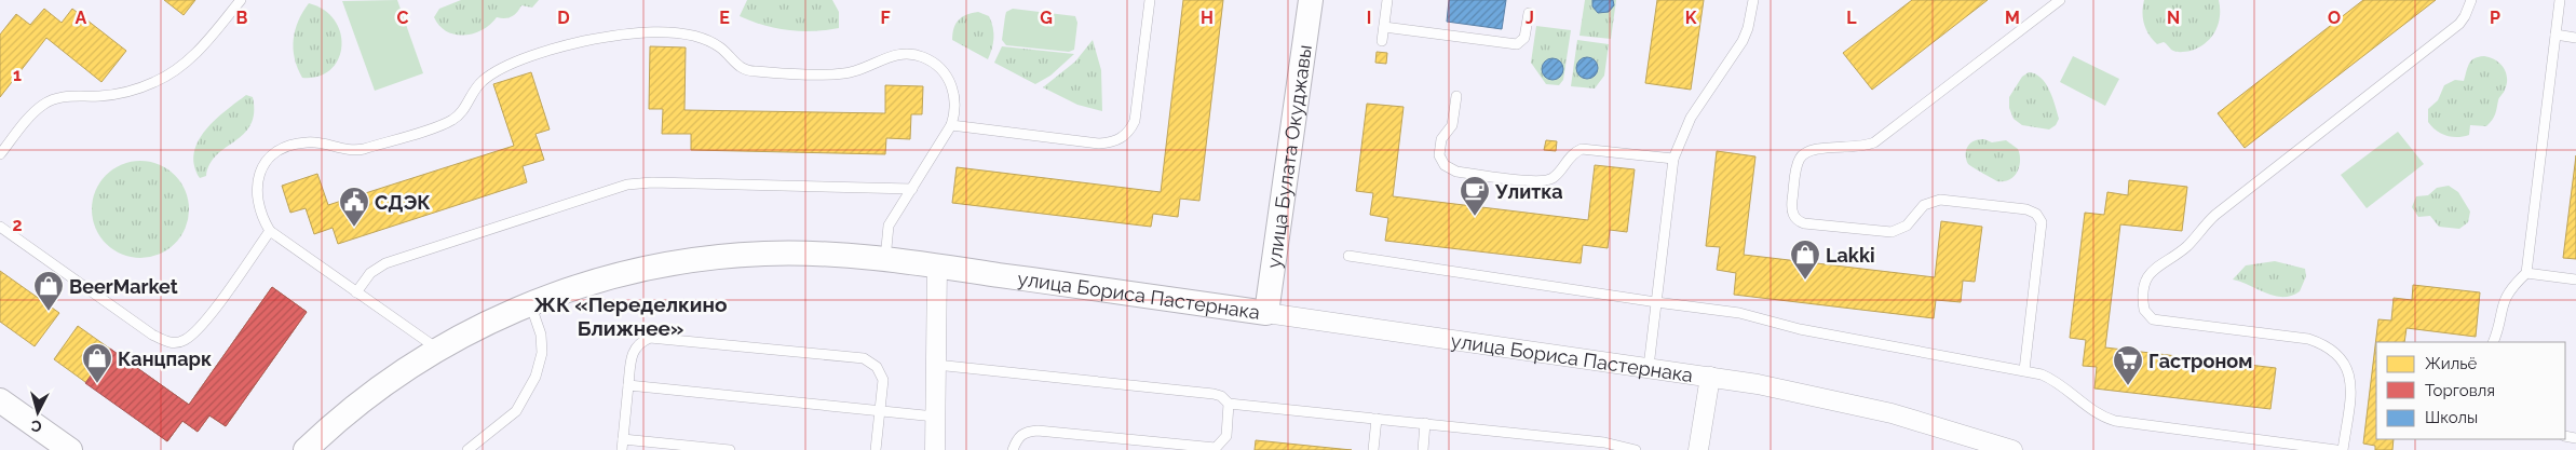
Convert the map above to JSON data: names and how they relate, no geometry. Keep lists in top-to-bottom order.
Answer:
{
  "streets": {
    "street": ["улица Булата Окуджавы", "улица Бориса Пастернака"]
  },
  "crossings": [
    ["улица Булата Окуджавы", "улица Бориса Пастернака"]
  ],
  "districts": ["ЖК «Переделкино Ближнее»"],
  "places": {
    "cafe": ["Улитка"],
    "public building": ["СДЭК"],
    "shop": ["Lakki", "BeerMarket", "Канцпарк"],
    "supermarket": ["Гастроном"]
  },
  "legend": ["Жильё", "Торговля", "Школы"],
  "north": "bottom",
  "grid": {
    "columns": [
      "A",
      "B",
      "C",
      "D",
      "E",
      "F",
      "G",
      "H",
      "I",
      "J",
      "K",
      "L",
      "M",
      "N",
      "O",
      "P"
    ],
    "rows": ["1", "2"]
  }
}
